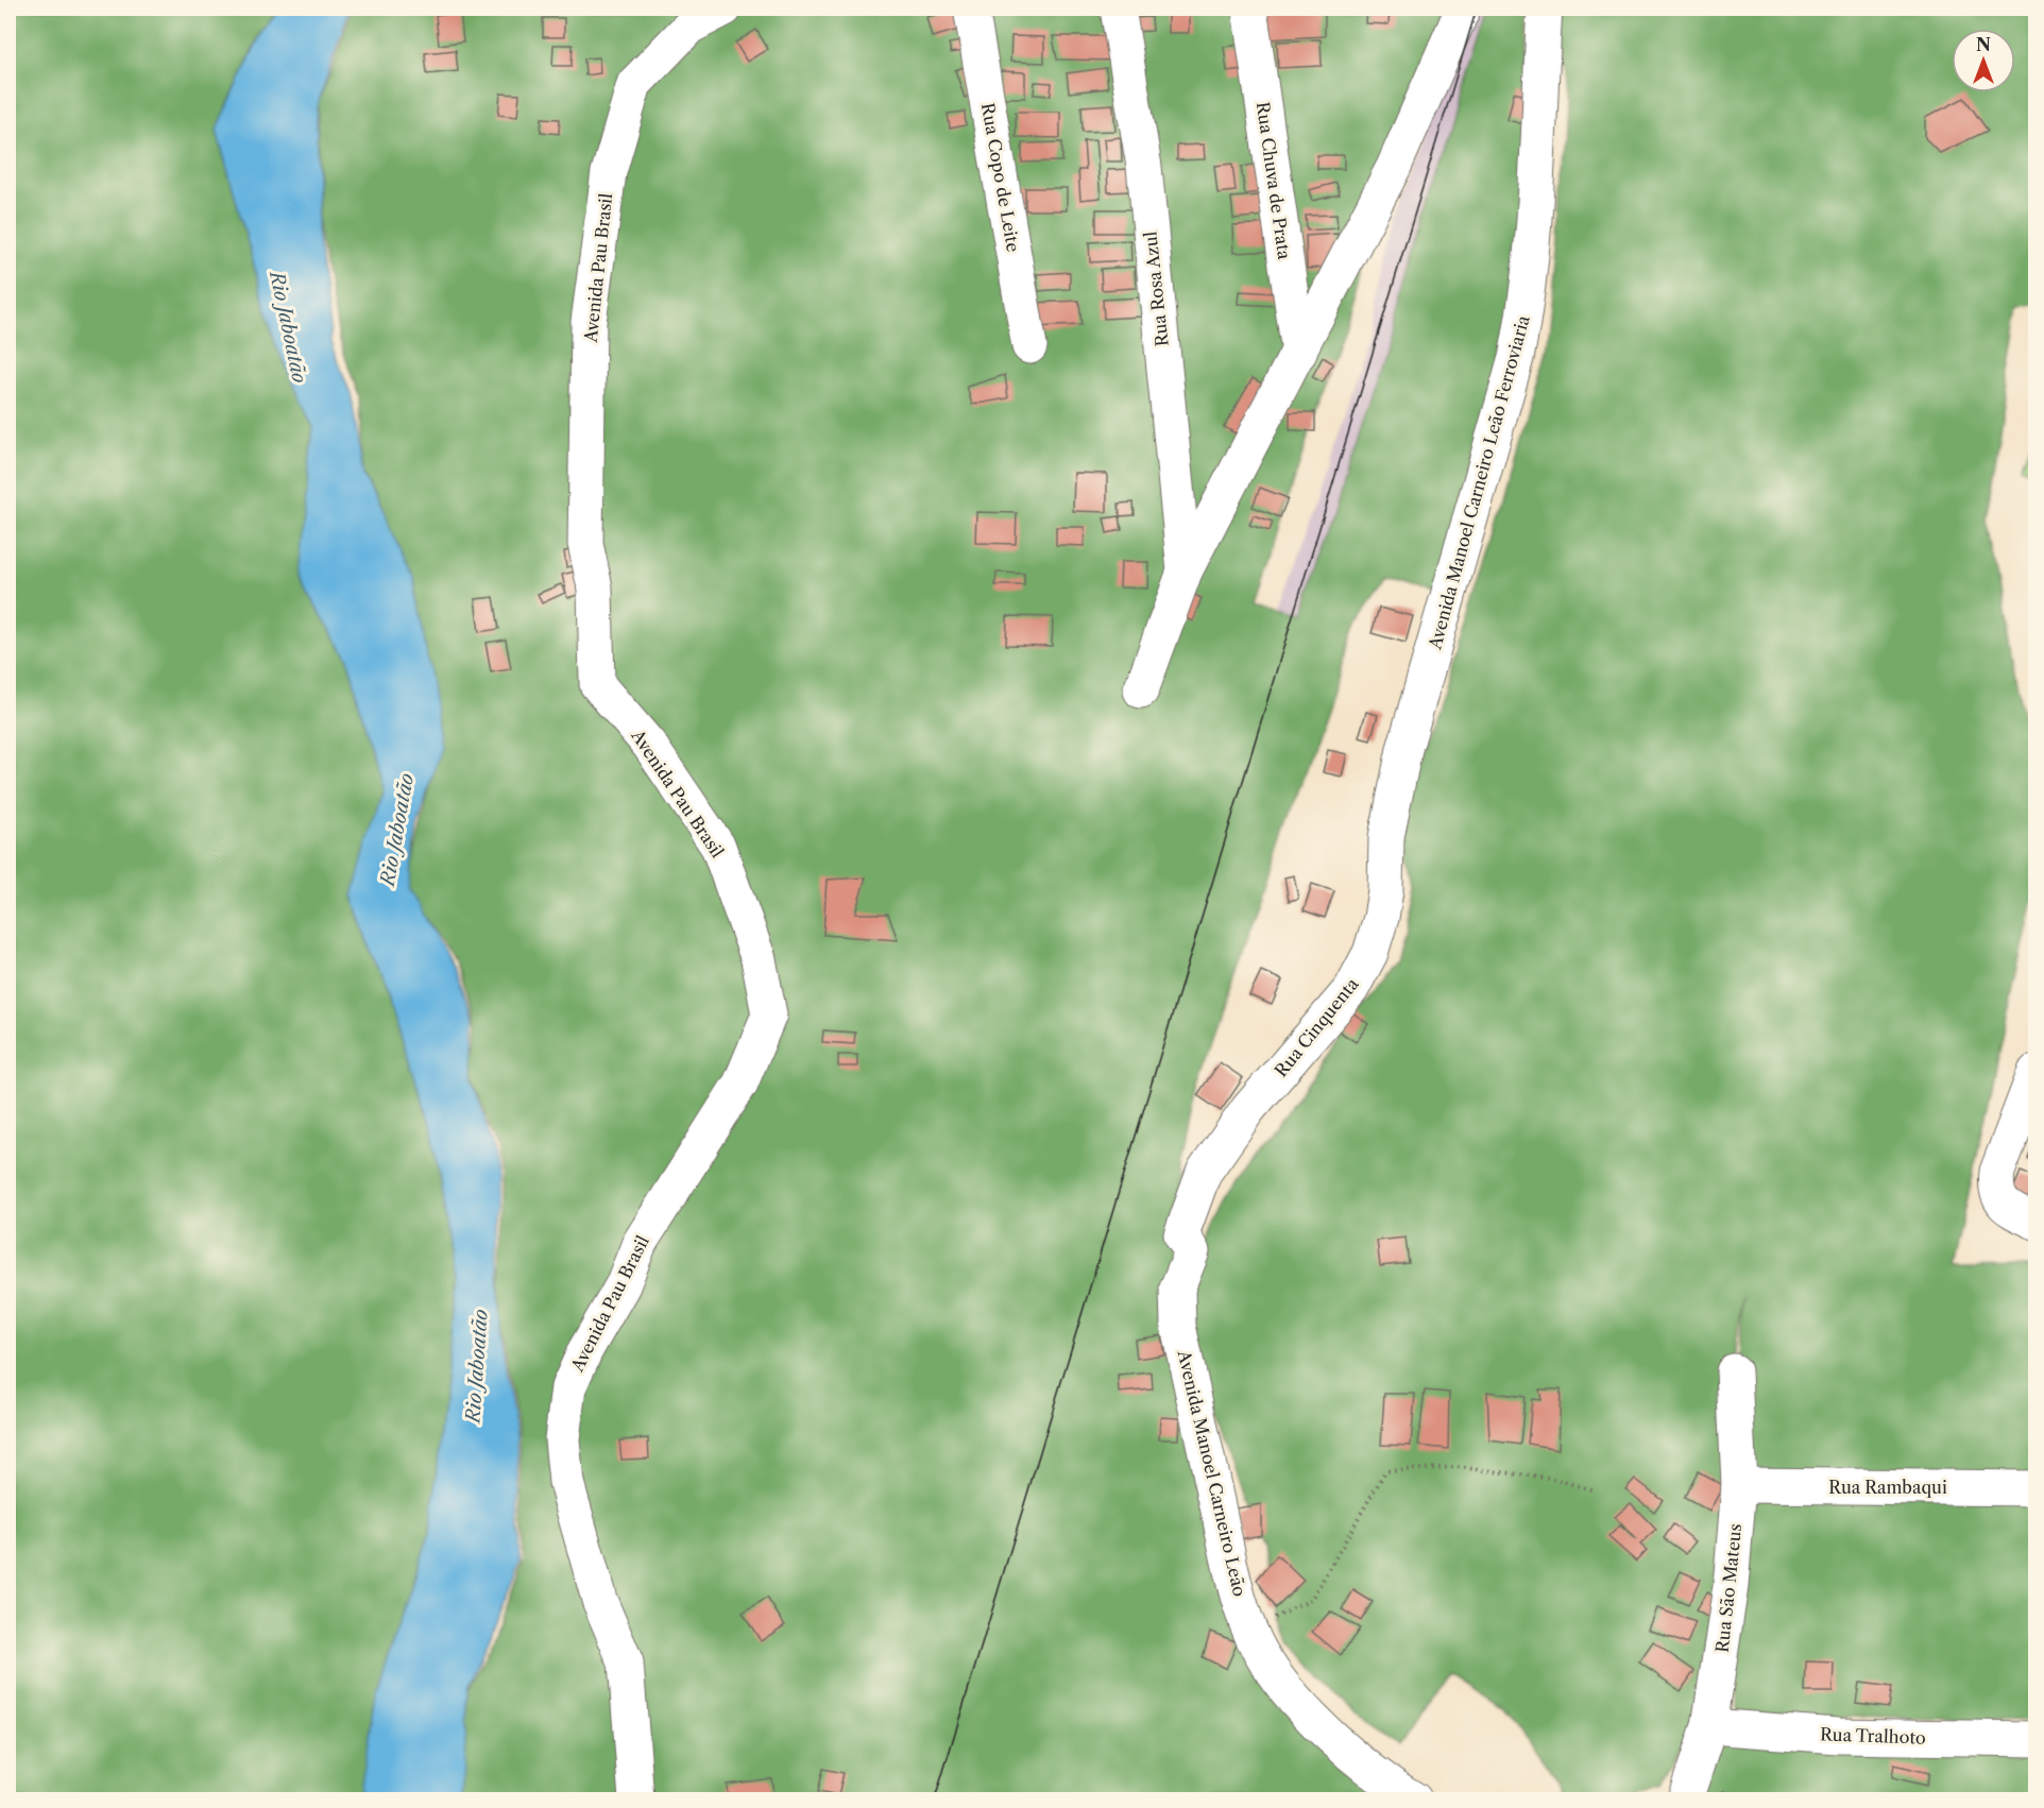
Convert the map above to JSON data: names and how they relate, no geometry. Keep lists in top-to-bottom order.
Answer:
{
  "streets": {
    "street": [
      "Rua Copo de Leite",
      "Rua Chuva de Prata",
      "Avenida Pau Brasil",
      "Rua Rosa Azul",
      "Avenida Manoel Carneiro Leão Ferroviaria",
      "Rua Cinquenta",
      "Avenida Manoel Carneiro Leão",
      "Rua Rambaqui",
      "Rua São Mateus",
      "Rua Tralhoto"
    ]
  },
  "crossings": [
    ["Avenida Manoel Carneiro Leão Ferroviaria", "Rua Cinquenta"],
    ["Rua Cinquenta", "Avenida Manoel Carneiro Leão"],
    ["Rua Rambaqui", "Rua São Mateus"],
    ["Rua São Mateus", "Rua Tralhoto"]
  ],
  "water": ["Rio Jaboatão"],
  "north": "top"
}
